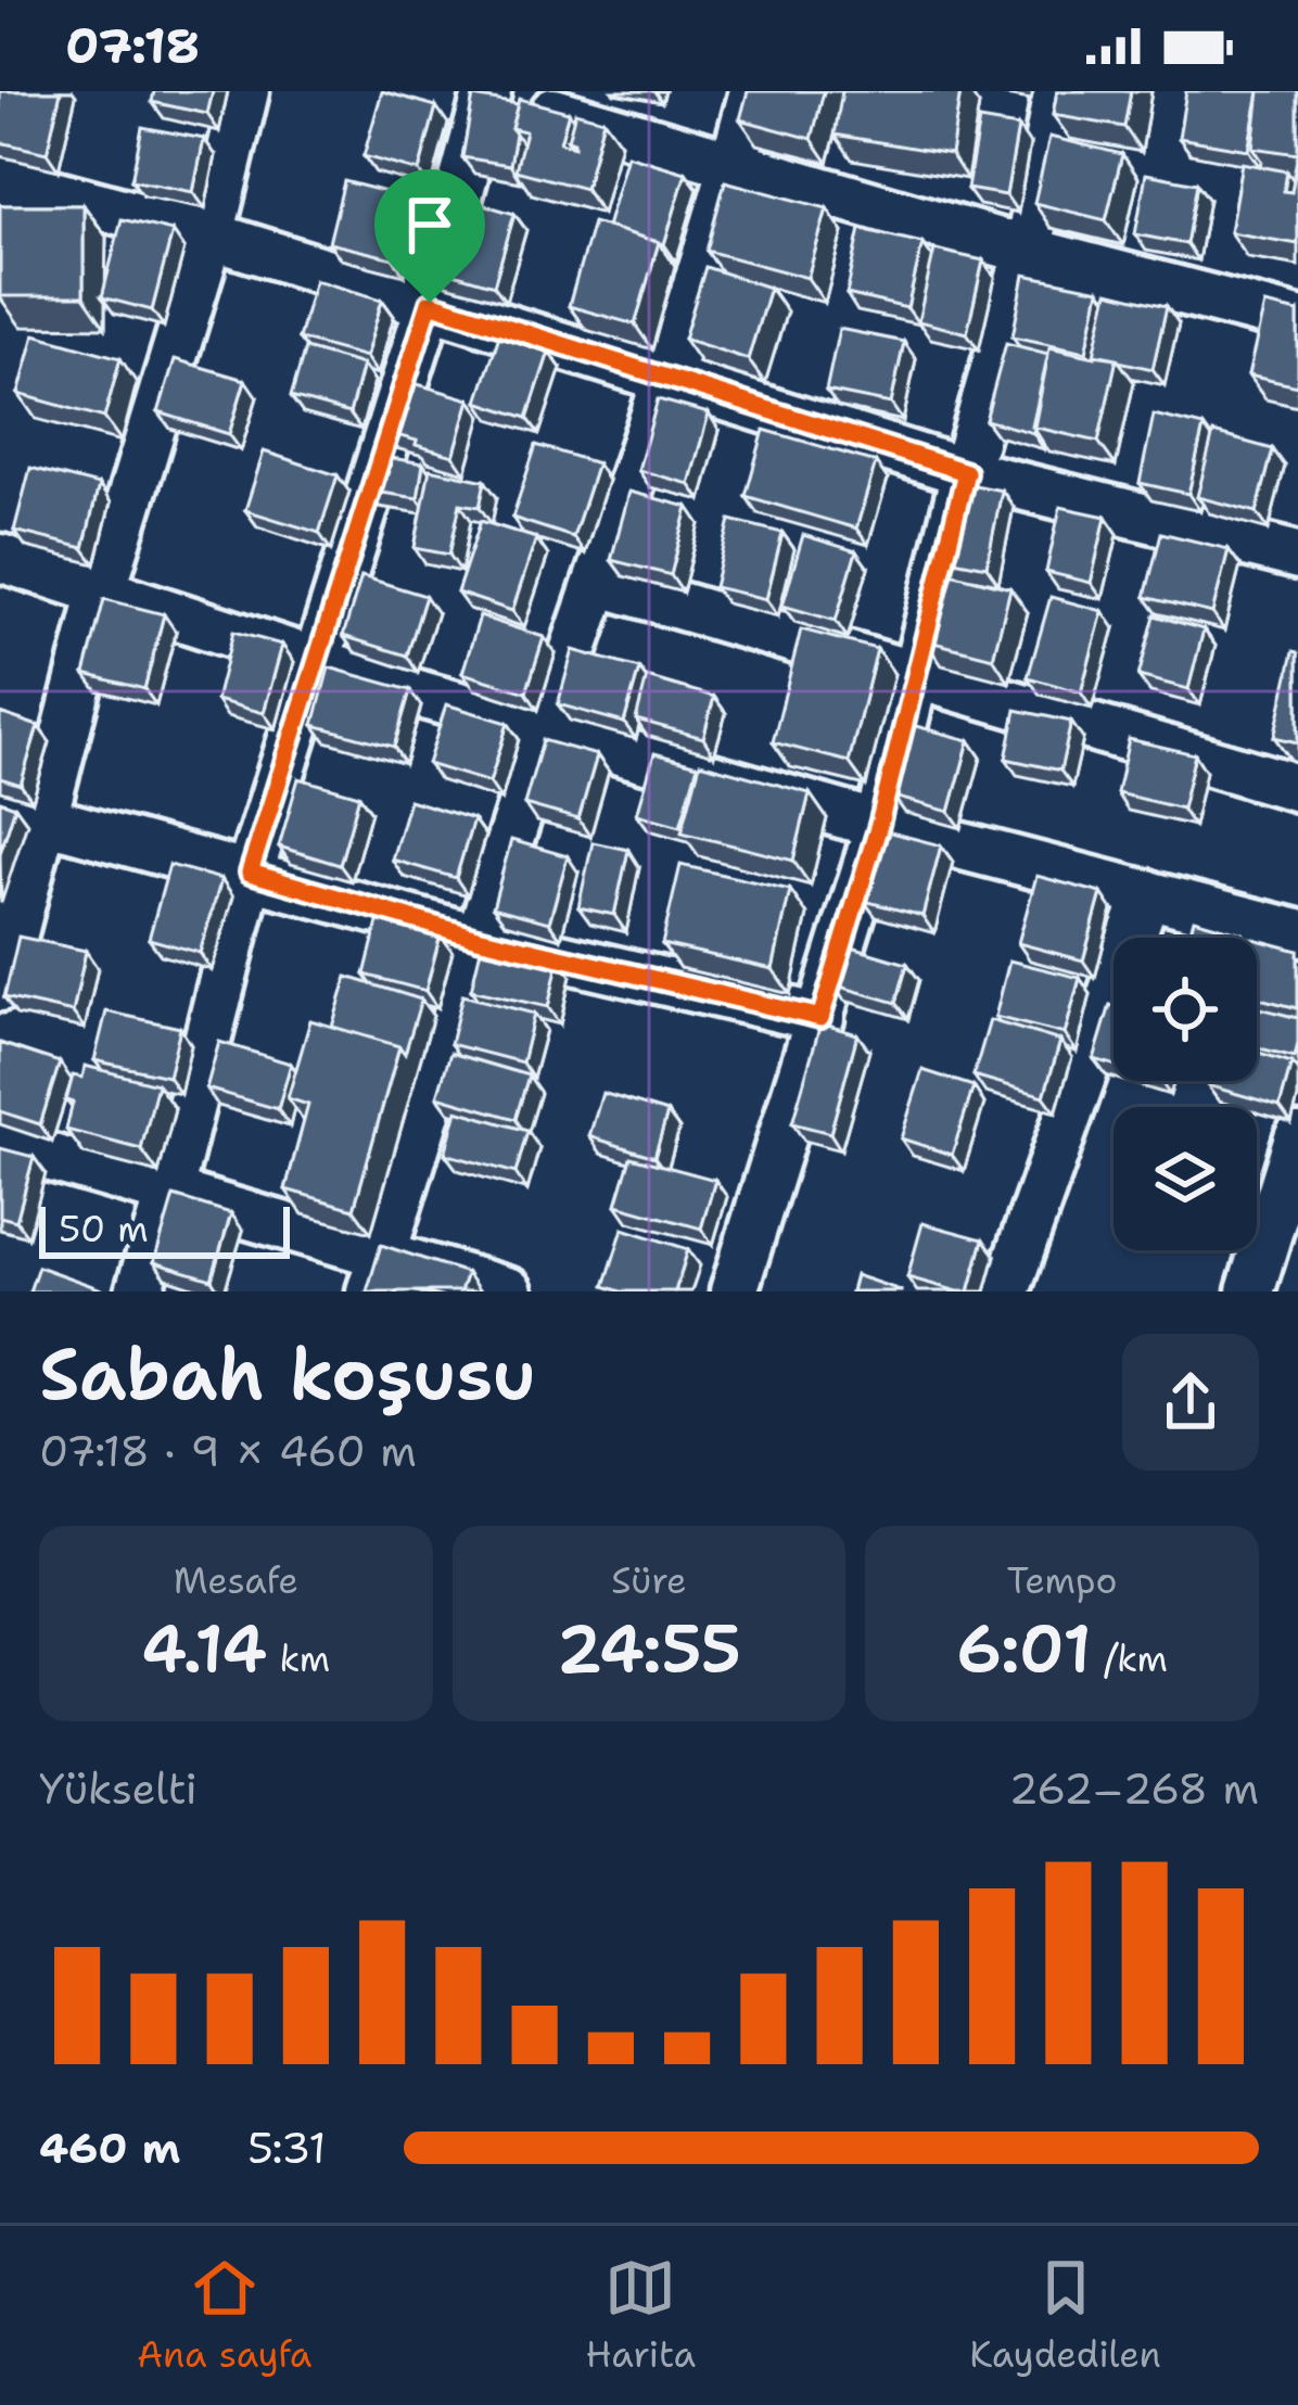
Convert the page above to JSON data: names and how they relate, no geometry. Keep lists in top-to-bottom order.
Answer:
{
  "scale_bar": "50 m",
  "page": {
    "status": "07:18",
    "scale": "50 m",
    "heading": ["Sabah koşusu", "07:18 · 9 × 460 m"],
    "stats": [
      ["Mesafe", "4.14 km"],
      ["Süre", "24:55"],
      ["Tempo", "6:01 /km"]
    ],
    "chart": ["Yükselti", "262–268 m"],
    "list": [
      {
        "name": "460 m",
        "note": "5:31"
      }
    ],
    "tabs": ["Ana sayfa", "Harita", "Kaydedilen"]
  }
}
